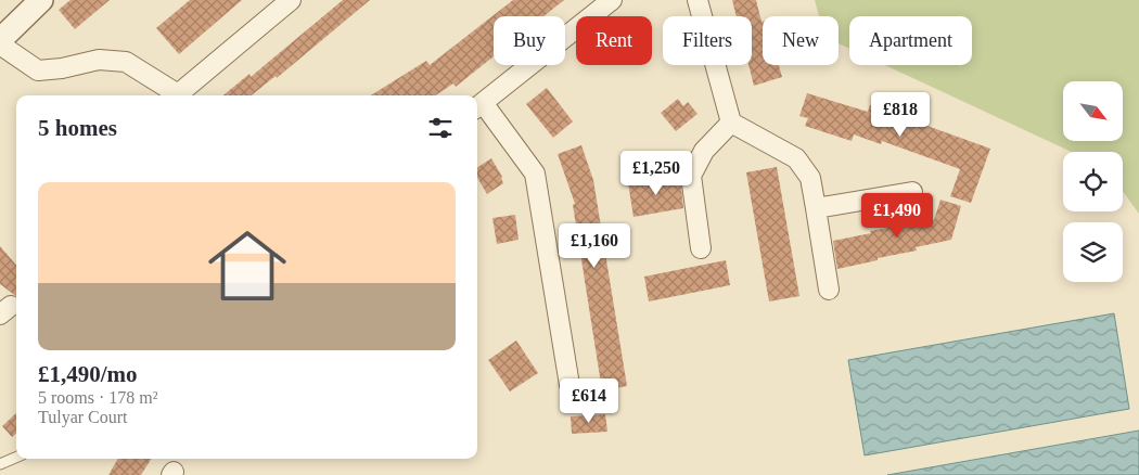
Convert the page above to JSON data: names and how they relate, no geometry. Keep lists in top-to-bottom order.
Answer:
{
  "north": "bottom right",
  "page": {
    "chip": [
      "Buy",
      "Rent",
      "Filters",
      "New",
      "Apartment"
    ],
    "price": [
      "£818",
      "£1,250",
      "£1,490",
      "£1,160",
      "£614"
    ],
    "heading": "5 homes",
    "list": [
      {
        "name": "£1,490/mo",
        "note": "5 rooms · 178 m² · Tulyar Court"
      }
    ]
  }
}
